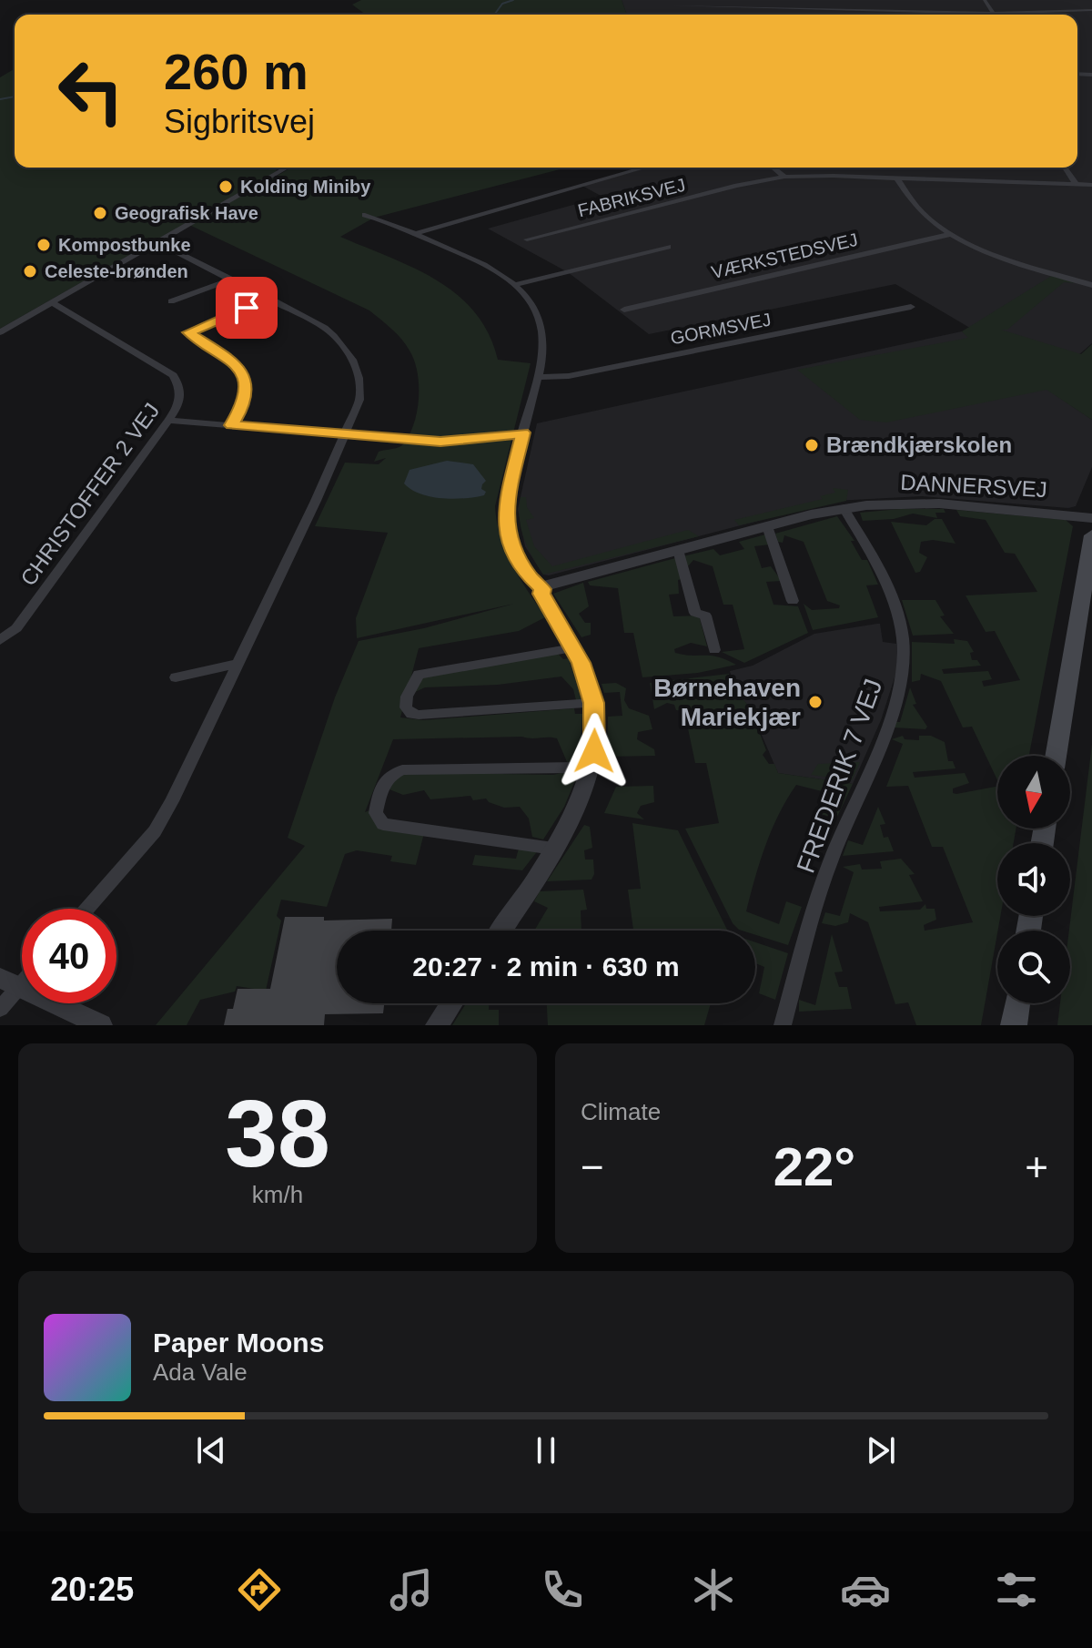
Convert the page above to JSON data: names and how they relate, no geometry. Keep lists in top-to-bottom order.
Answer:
{
  "streets": {
    "street": [
      "FABRIKSVEJ",
      "VÆRKSTEDSVEJ",
      "GORMSVEJ",
      "DANNERSVEJ",
      "CHRISTOFFER 2 VEJ",
      "FREDERIK 7 VEJ"
    ]
  },
  "crossings": [
    ["DANNERSVEJ", "FREDERIK 7 VEJ"]
  ],
  "places": [
    "Kolding Miniby",
    "Geografisk Have",
    "Kompostbunke",
    "Celeste-brønden",
    "Brændkjærskolen",
    "Børnehaven Mariekjær"
  ],
  "north": "bottom",
  "page": {
    "turn": ["260 m", "Sigbritsvej"],
    "limit": "40",
    "trip": "20:27 · 2 min · 630 m",
    "tile": [
      ["38", "km/h"],
      "Climate"
    ],
    "heat": ["−", "22°", "+"],
    "song": ["Paper Moons", "Ada Vale"],
    "tabs": "20:25"
  }
}
